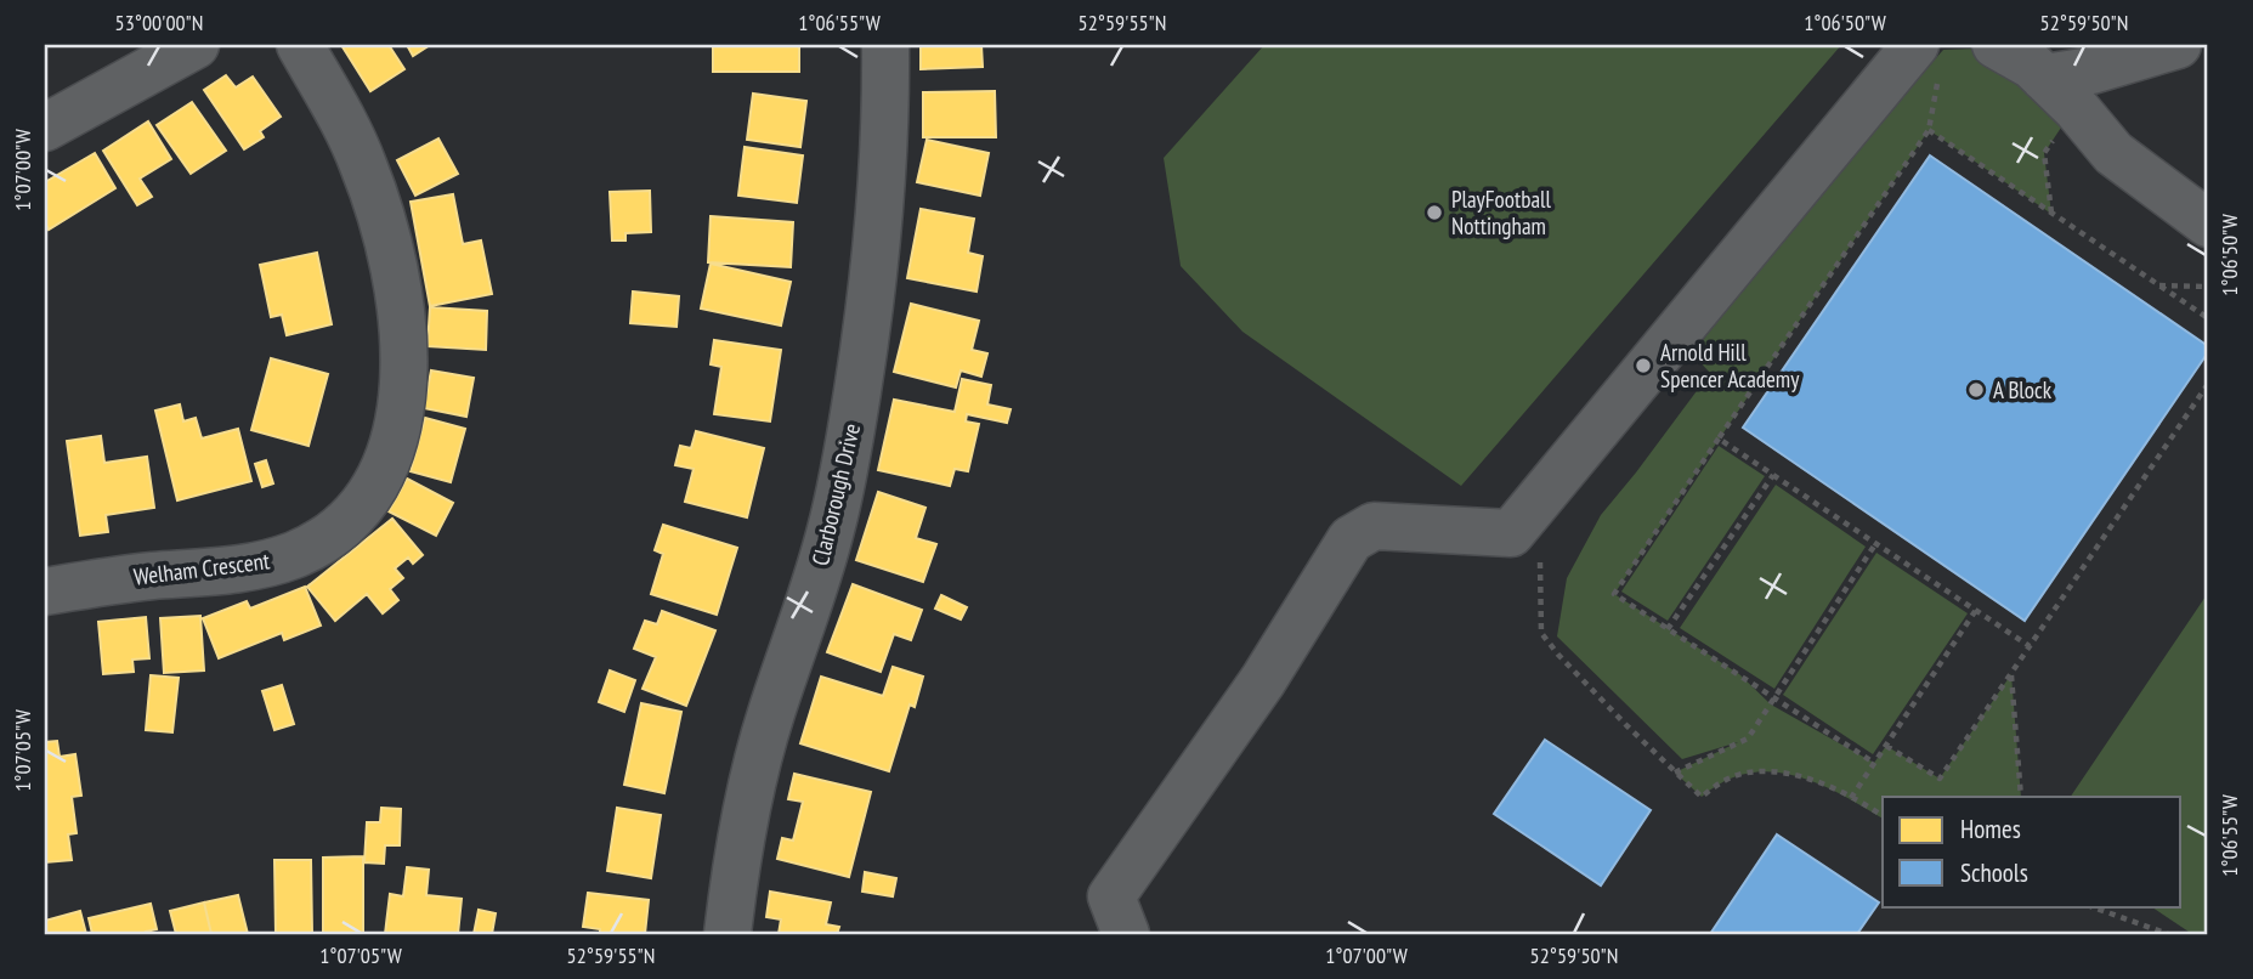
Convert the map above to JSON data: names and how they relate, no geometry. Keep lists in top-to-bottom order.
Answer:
{
  "streets": {
    "street": ["Clarborough Drive", "Welham Crescent"]
  },
  "places": ["PlayFootball Nottingham", "Arnold Hill Spencer Academy", "A Block"],
  "legend": ["Homes", "Schools"],
  "coordinates": [
    "53°00'00\"N",
    "1°06'55\"W",
    "52°59'55\"N",
    "1°06'50\"W",
    "52°59'50\"N",
    "1°07'00\"W",
    "1°07'05\"W"
  ]
}
